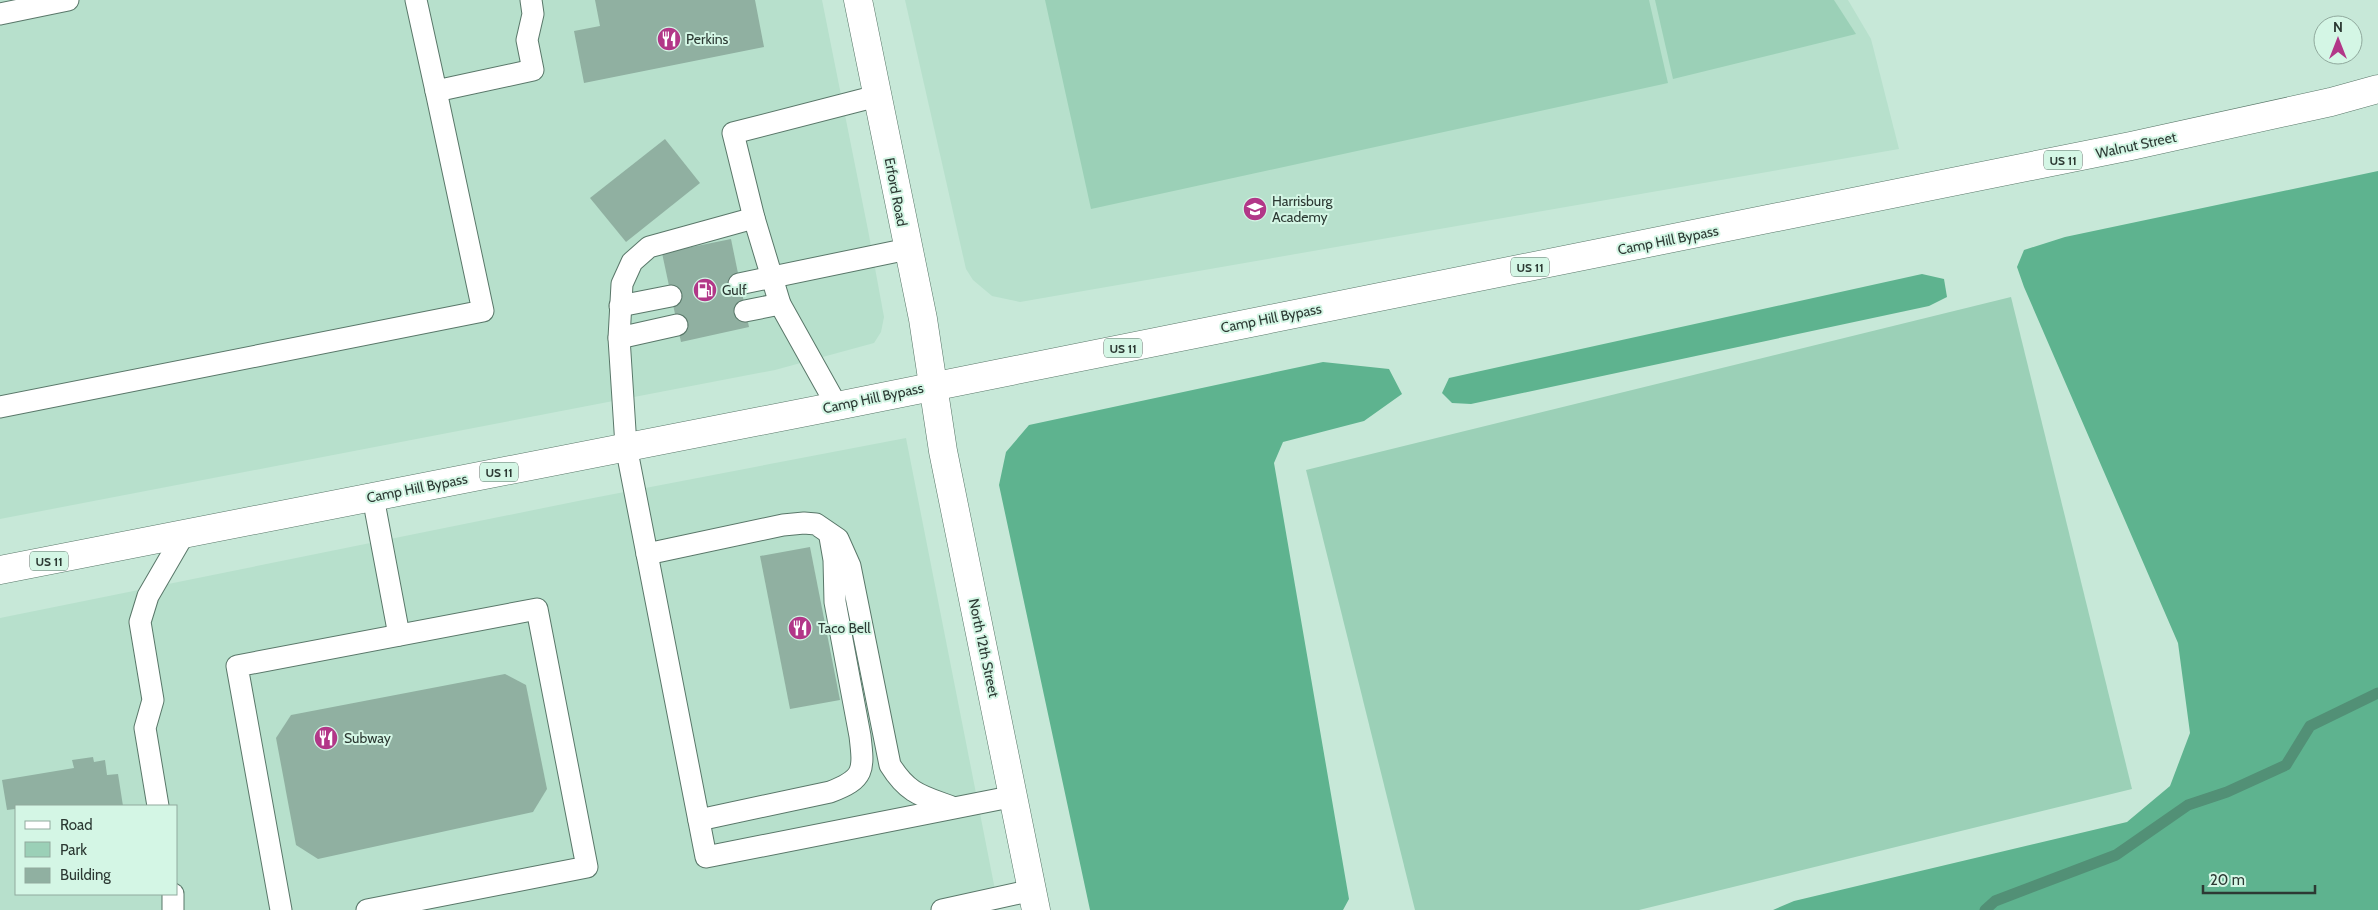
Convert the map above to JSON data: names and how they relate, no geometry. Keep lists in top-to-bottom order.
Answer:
{
  "streets": {
    "main road": [
      "Walnut Street",
      "US 11",
      "Erford Road",
      "Camp Hill Bypass",
      "North 12th Street"
    ]
  },
  "crossings": [
    ["Walnut Street", "Camp Hill Bypass"],
    ["Erford Road", "Camp Hill Bypass"],
    ["Erford Road", "North 12th Street"],
    ["Camp Hill Bypass", "North 12th Street"]
  ],
  "places": {
    "restaurant": ["Perkins", "Taco Bell", "Subway"],
    "school or university": ["Harrisburg Academy"],
    "fuel station": ["Gulf"]
  },
  "legend": ["Road", "Park", "Building"],
  "scale_bar": "20 m",
  "north": "top"
}
